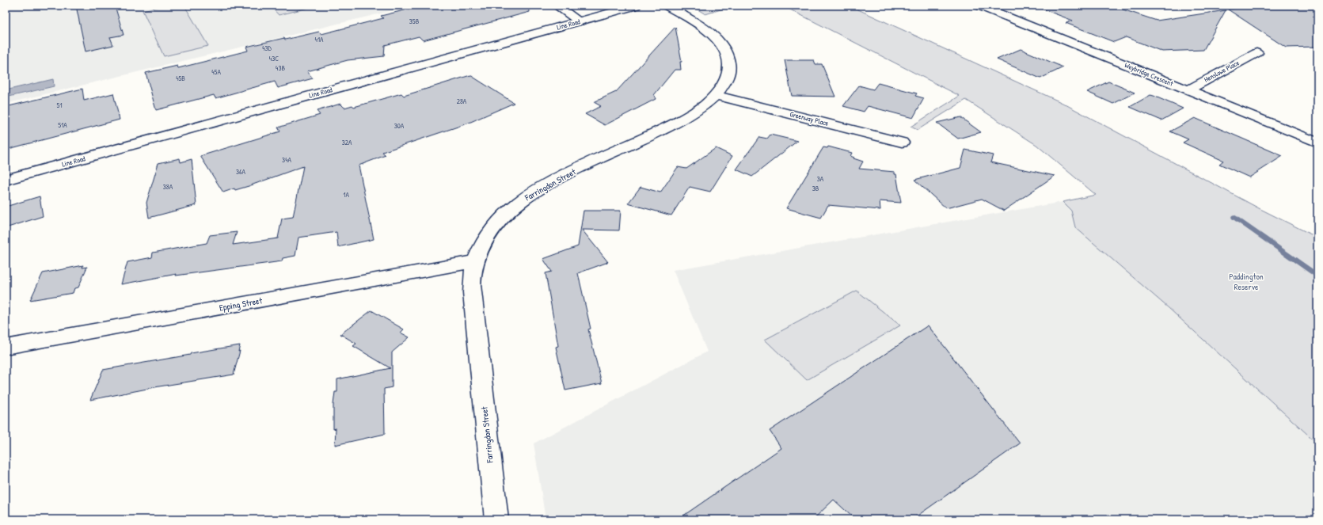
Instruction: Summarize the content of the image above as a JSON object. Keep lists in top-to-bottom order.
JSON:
{
  "streets": {
    "street": [
      "Line Road",
      "Henslowe Place",
      "Weybridge Crescent",
      "Greenway Place",
      "Farringdon Street",
      "Epping Street"
    ]
  },
  "crossings": [
    ["Henslowe Place", "Weybridge Crescent"],
    ["Greenway Place", "Farringdon Street"],
    ["Farringdon Street", "Epping Street"]
  ],
  "parks": ["Paddington Reserve"],
  "house_numbers": [
    "35B",
    "41A",
    "43D",
    "43C",
    "43B",
    "45A",
    "45B",
    "28A",
    "51",
    "51A",
    "30A",
    "32A",
    "34A",
    "36A",
    "3A",
    "38A",
    "3B",
    "1A"
  ]
}
